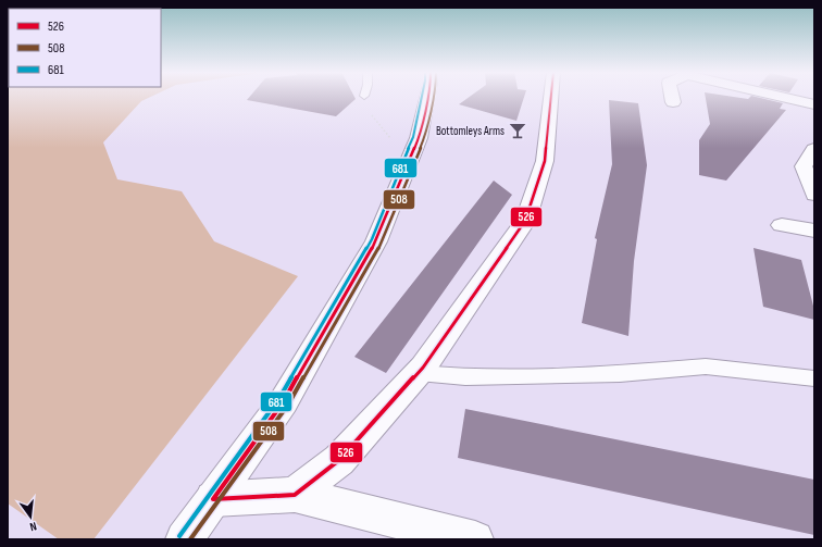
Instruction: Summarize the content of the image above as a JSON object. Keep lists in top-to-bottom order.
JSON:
{
  "places": {
    "bar": ["Bottomleys Arms"]
  },
  "lines": ["transit line 526", "transit line 508", "transit line 681"],
  "legend": ["526", "508", "681"],
  "north": "bottom"
}
